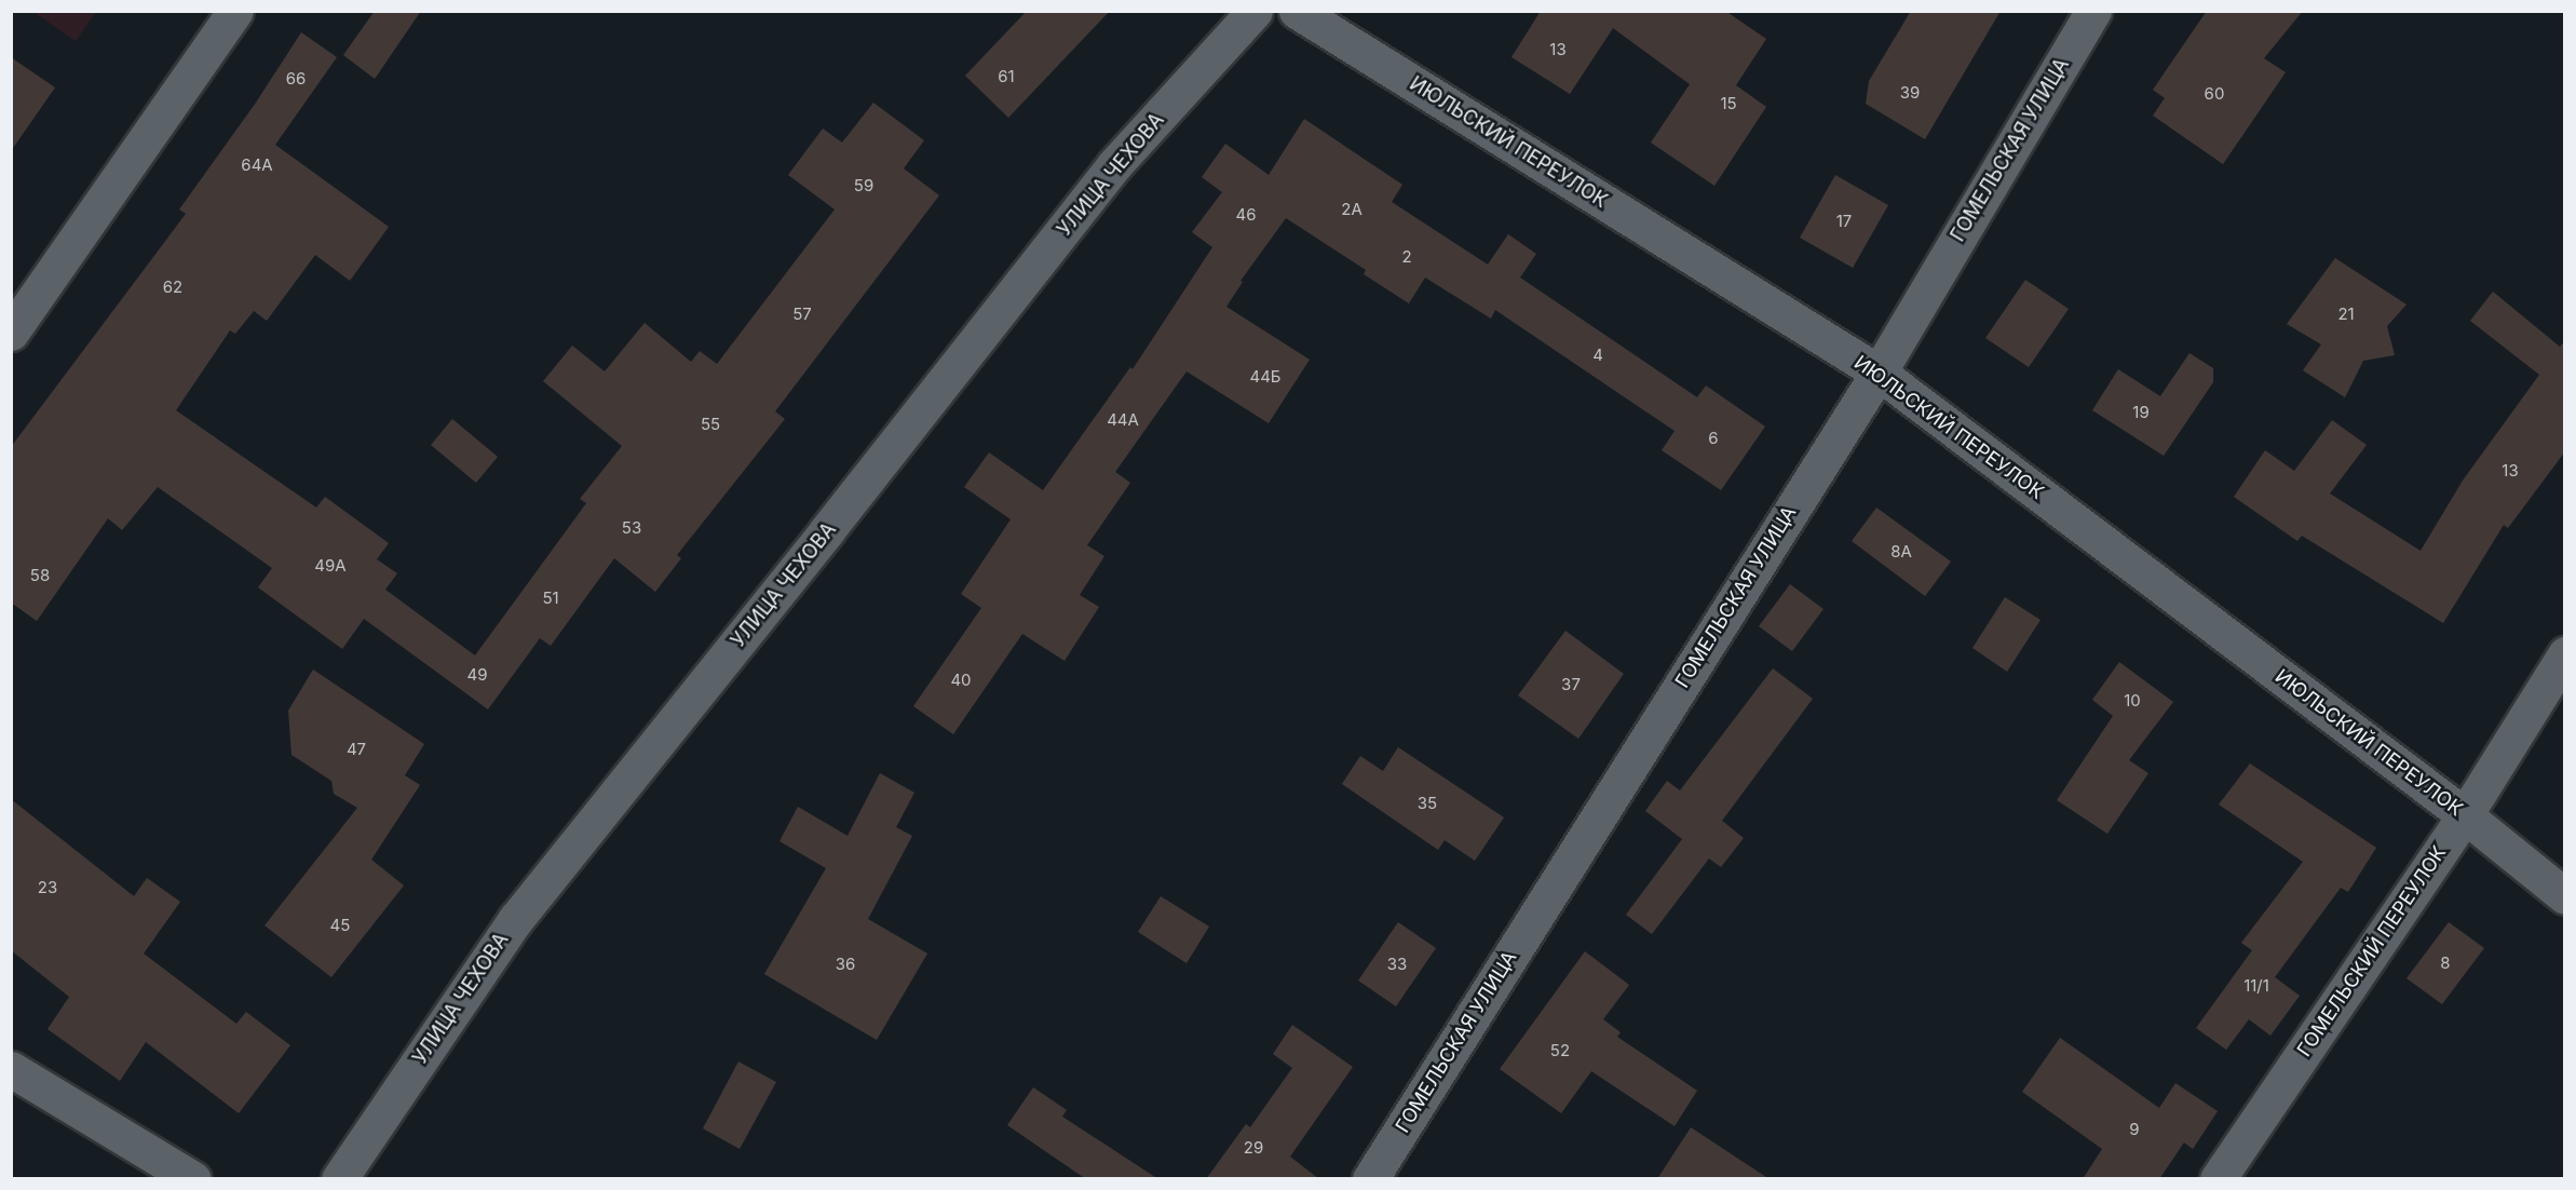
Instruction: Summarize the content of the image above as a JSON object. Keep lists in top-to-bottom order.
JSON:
{
  "streets": {
    "street": [
      "ИЮЛЬСКИЙ ПЕРЕУЛОК",
      "ГОМЕЛЬСКАЯ УЛИЦА",
      "УЛИЦА ЧЕХОВА",
      "ГОМЕЛЬСКИЙ ПЕРЕУЛОК"
    ]
  },
  "crossings": [
    ["ИЮЛЬСКИЙ ПЕРЕУЛОК", "ГОМЕЛЬСКАЯ УЛИЦА"],
    ["ИЮЛЬСКИЙ ПЕРЕУЛОК", "ГОМЕЛЬСКИЙ ПЕРЕУЛОК"]
  ],
  "house_numbers": [
    "13",
    "61",
    "66",
    "39",
    "60",
    "15",
    "64А",
    "59",
    "2А",
    "46",
    "17",
    "2",
    "62",
    "57",
    "21",
    "4",
    "44Б",
    "19",
    "44А",
    "55",
    "6",
    "13",
    "53",
    "8А",
    "49А",
    "58",
    "51",
    "49",
    "40",
    "37",
    "10",
    "47",
    "35",
    "23",
    "45",
    "8",
    "36",
    "33",
    "11/1",
    "52",
    "9",
    "29"
  ]
}
